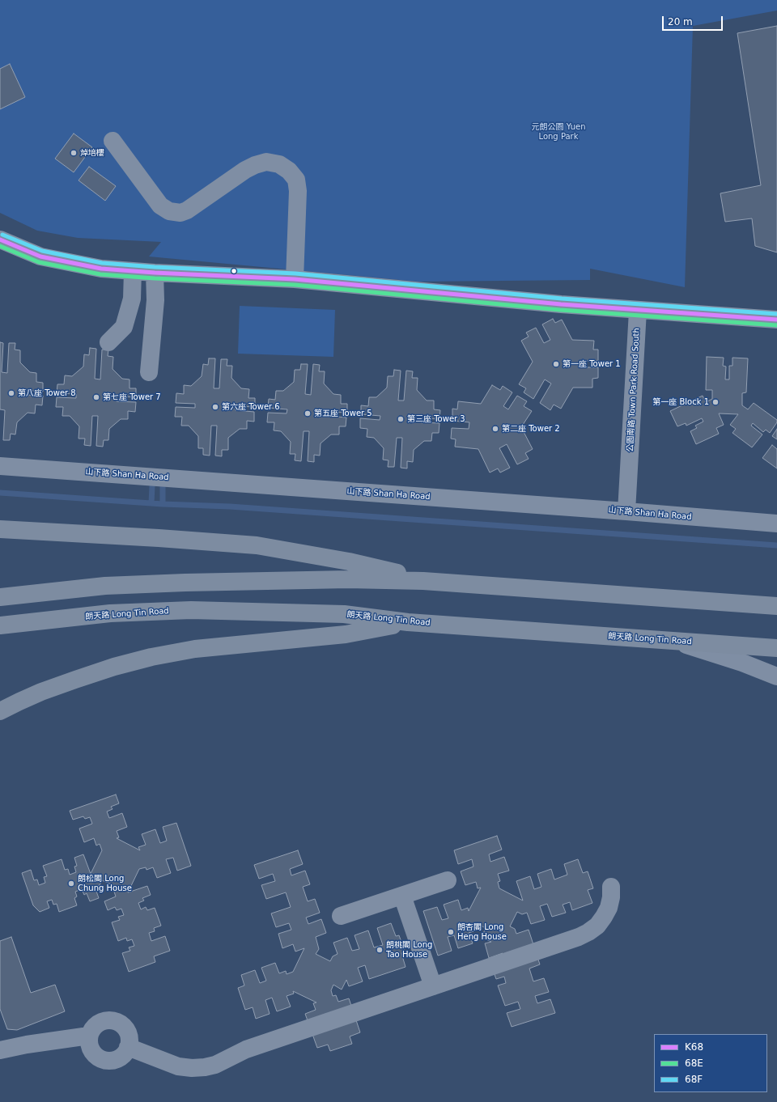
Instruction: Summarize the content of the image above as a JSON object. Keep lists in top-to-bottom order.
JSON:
{
  "streets": {
    "main road": ["朗天路 Long Tin Road"],
    "street": ["公園南路 Town Park Road South", "山下路 Shan Ha Road"]
  },
  "crossings": [
    ["公園南路 Town Park Road South", "山下路 Shan Ha Road"]
  ],
  "parks": ["元朗公園 Yuen Long Park"],
  "places": [
    "焯培樓",
    "第一座 Tower 1",
    "第八座 Tower 8",
    "第七座 Tower 7",
    "第一座 Block 1",
    "第六座 Tower 6",
    "第五座 Tower 5",
    "第三座 Tower 3",
    "第二座 Tower 2",
    "朗松閣 Long Chung House",
    "朗杏閣 Long Heng House",
    "朗桃閣 Long Tao House"
  ],
  "lines": ["transit line 68F", "transit line K68", "transit line 68E"],
  "legend": ["K68", "68E", "68F"],
  "scale_bar": "20 m"
}
